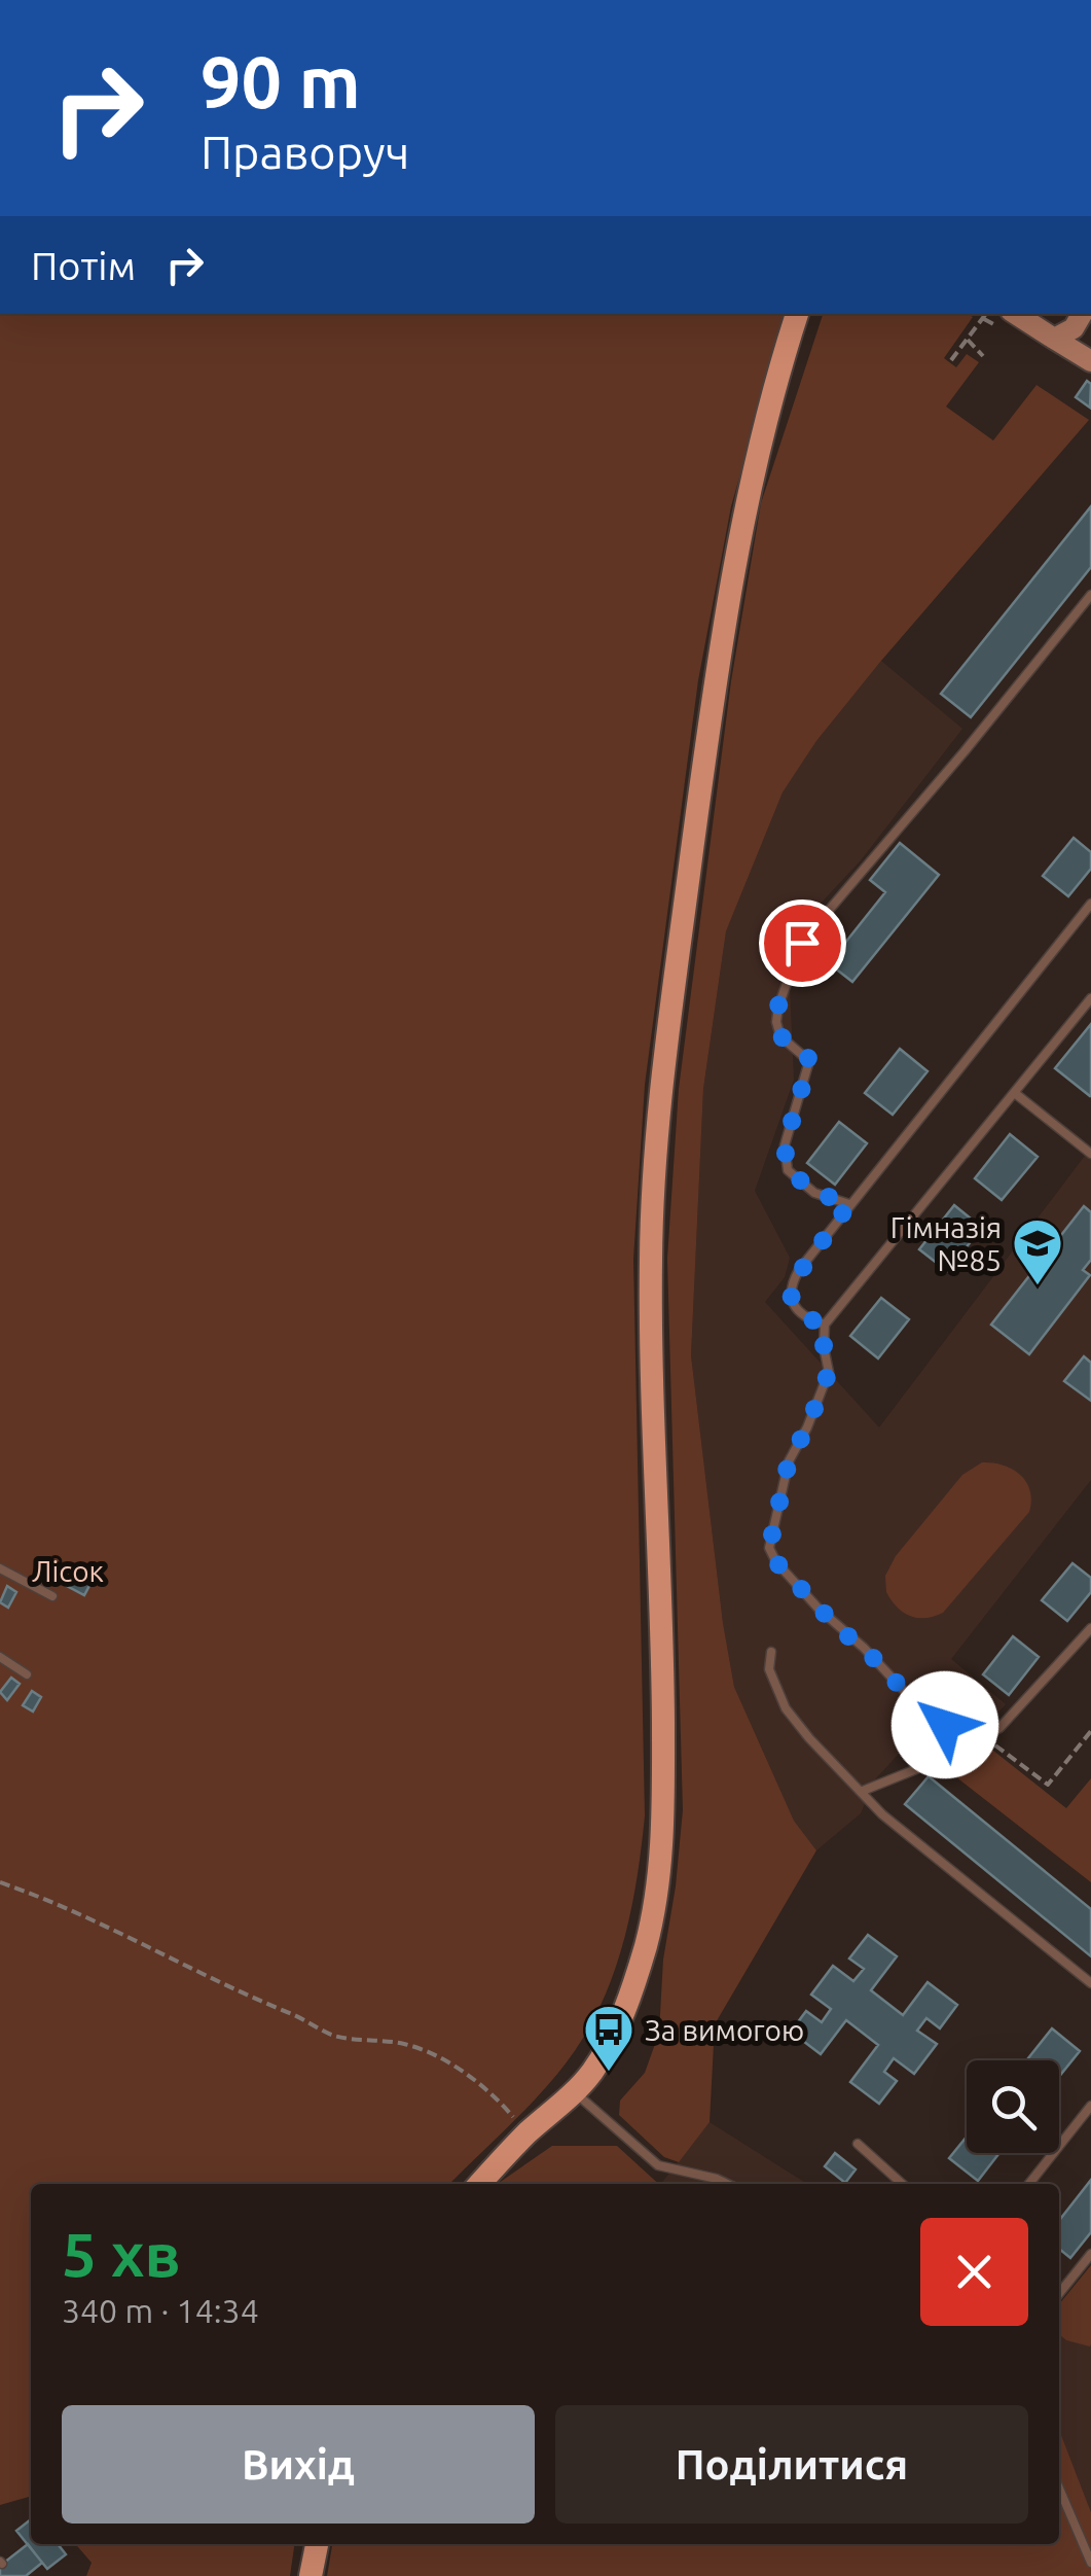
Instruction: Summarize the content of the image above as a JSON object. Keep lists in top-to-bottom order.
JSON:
{
  "parks": ["Лісок"],
  "places": {
    "school or university": ["Гімназія №85"],
    "bus stop": ["За вимогою"]
  },
  "page": {
    "turn": ["90 m", "Праворуч"],
    "then": "Потім",
    "heading": ["5 хв", "340 m · 14:34"],
    "buttons": ["Вихід", "Поділитися"]
  }
}
